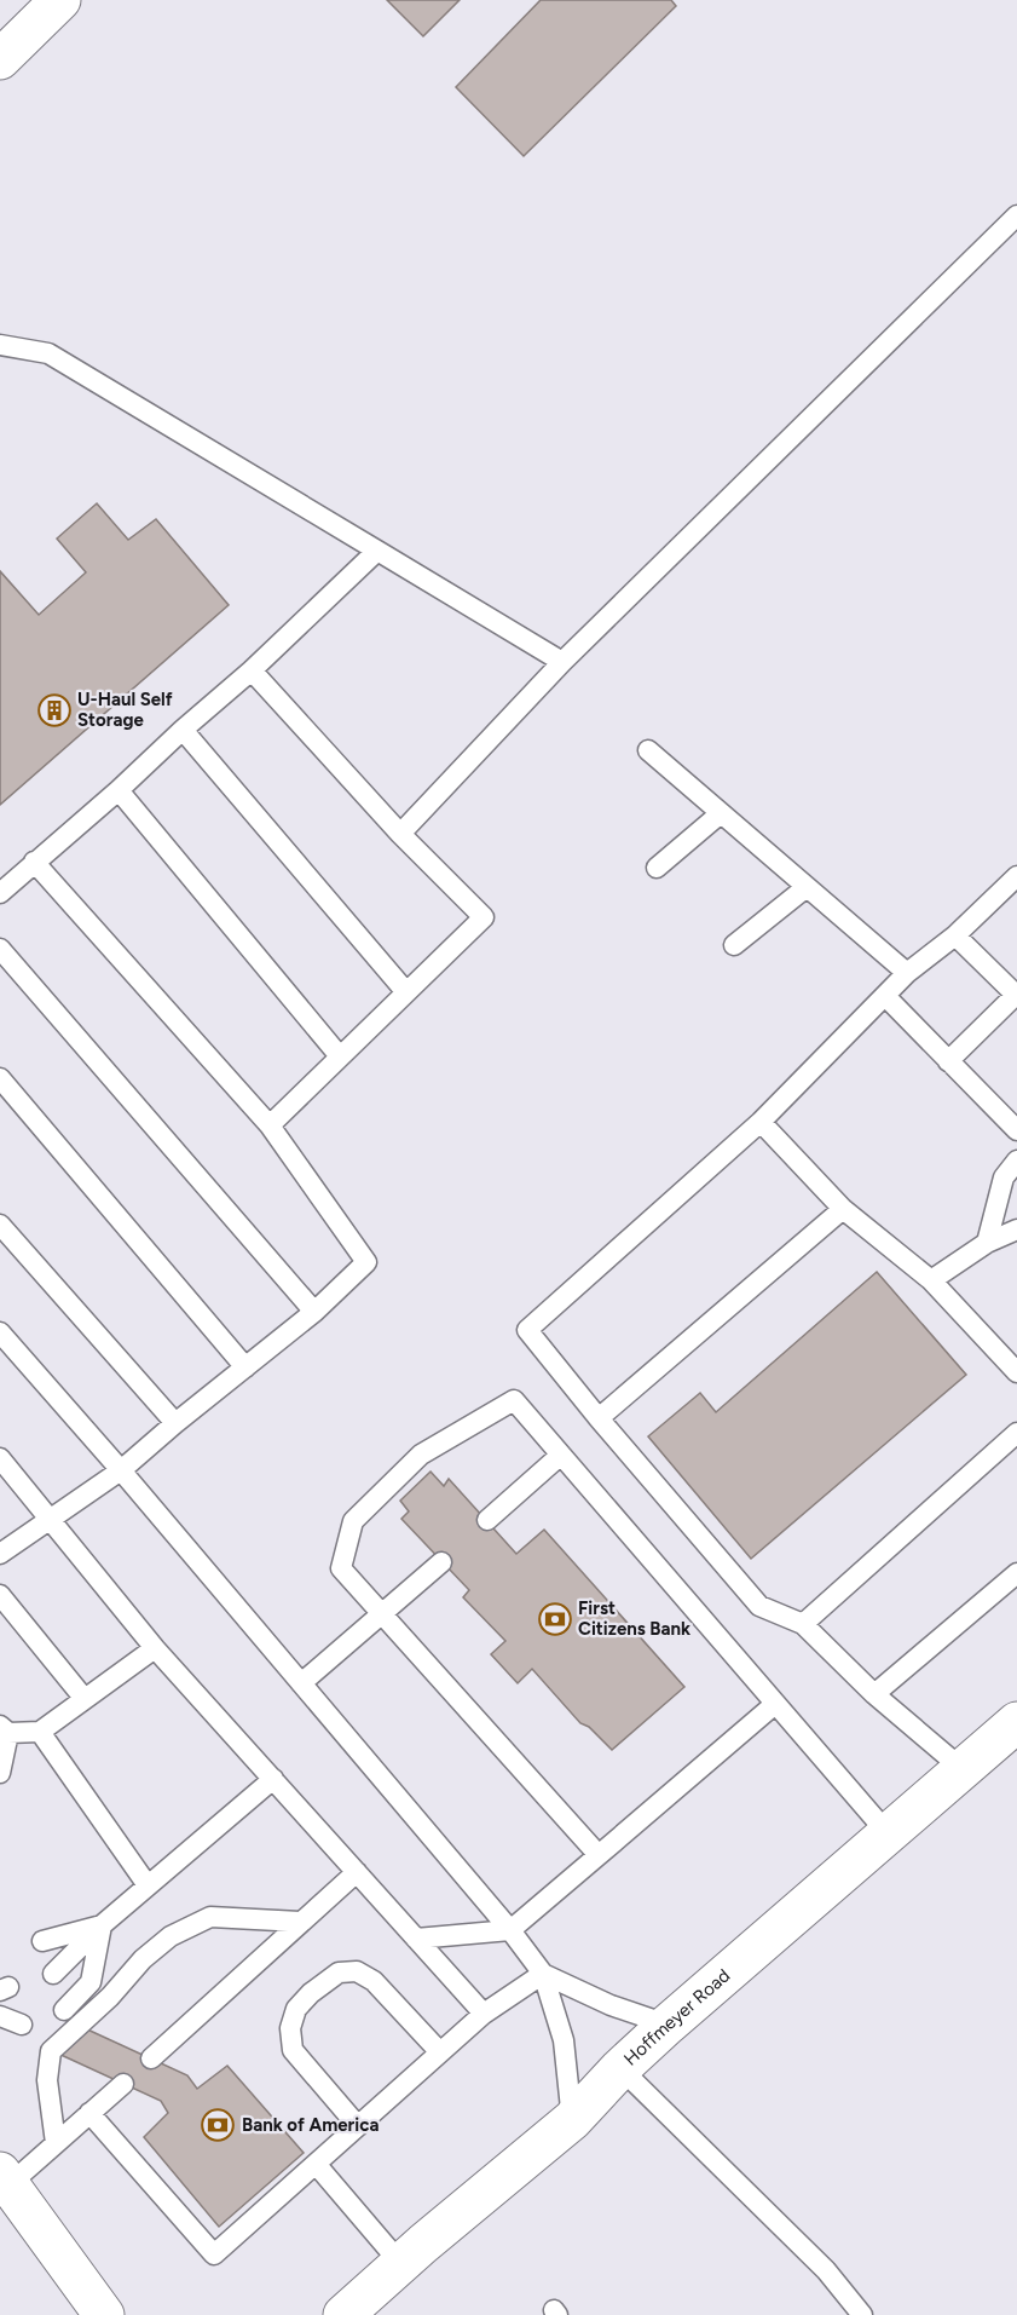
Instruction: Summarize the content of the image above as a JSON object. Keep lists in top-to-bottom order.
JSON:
{
  "streets": {
    "main road": ["Hoffmeyer Road"]
  },
  "places": {
    "building": ["U-Haul Self Storage"],
    "bank": ["First Citizens Bank", "Bank of America"]
  }
}
